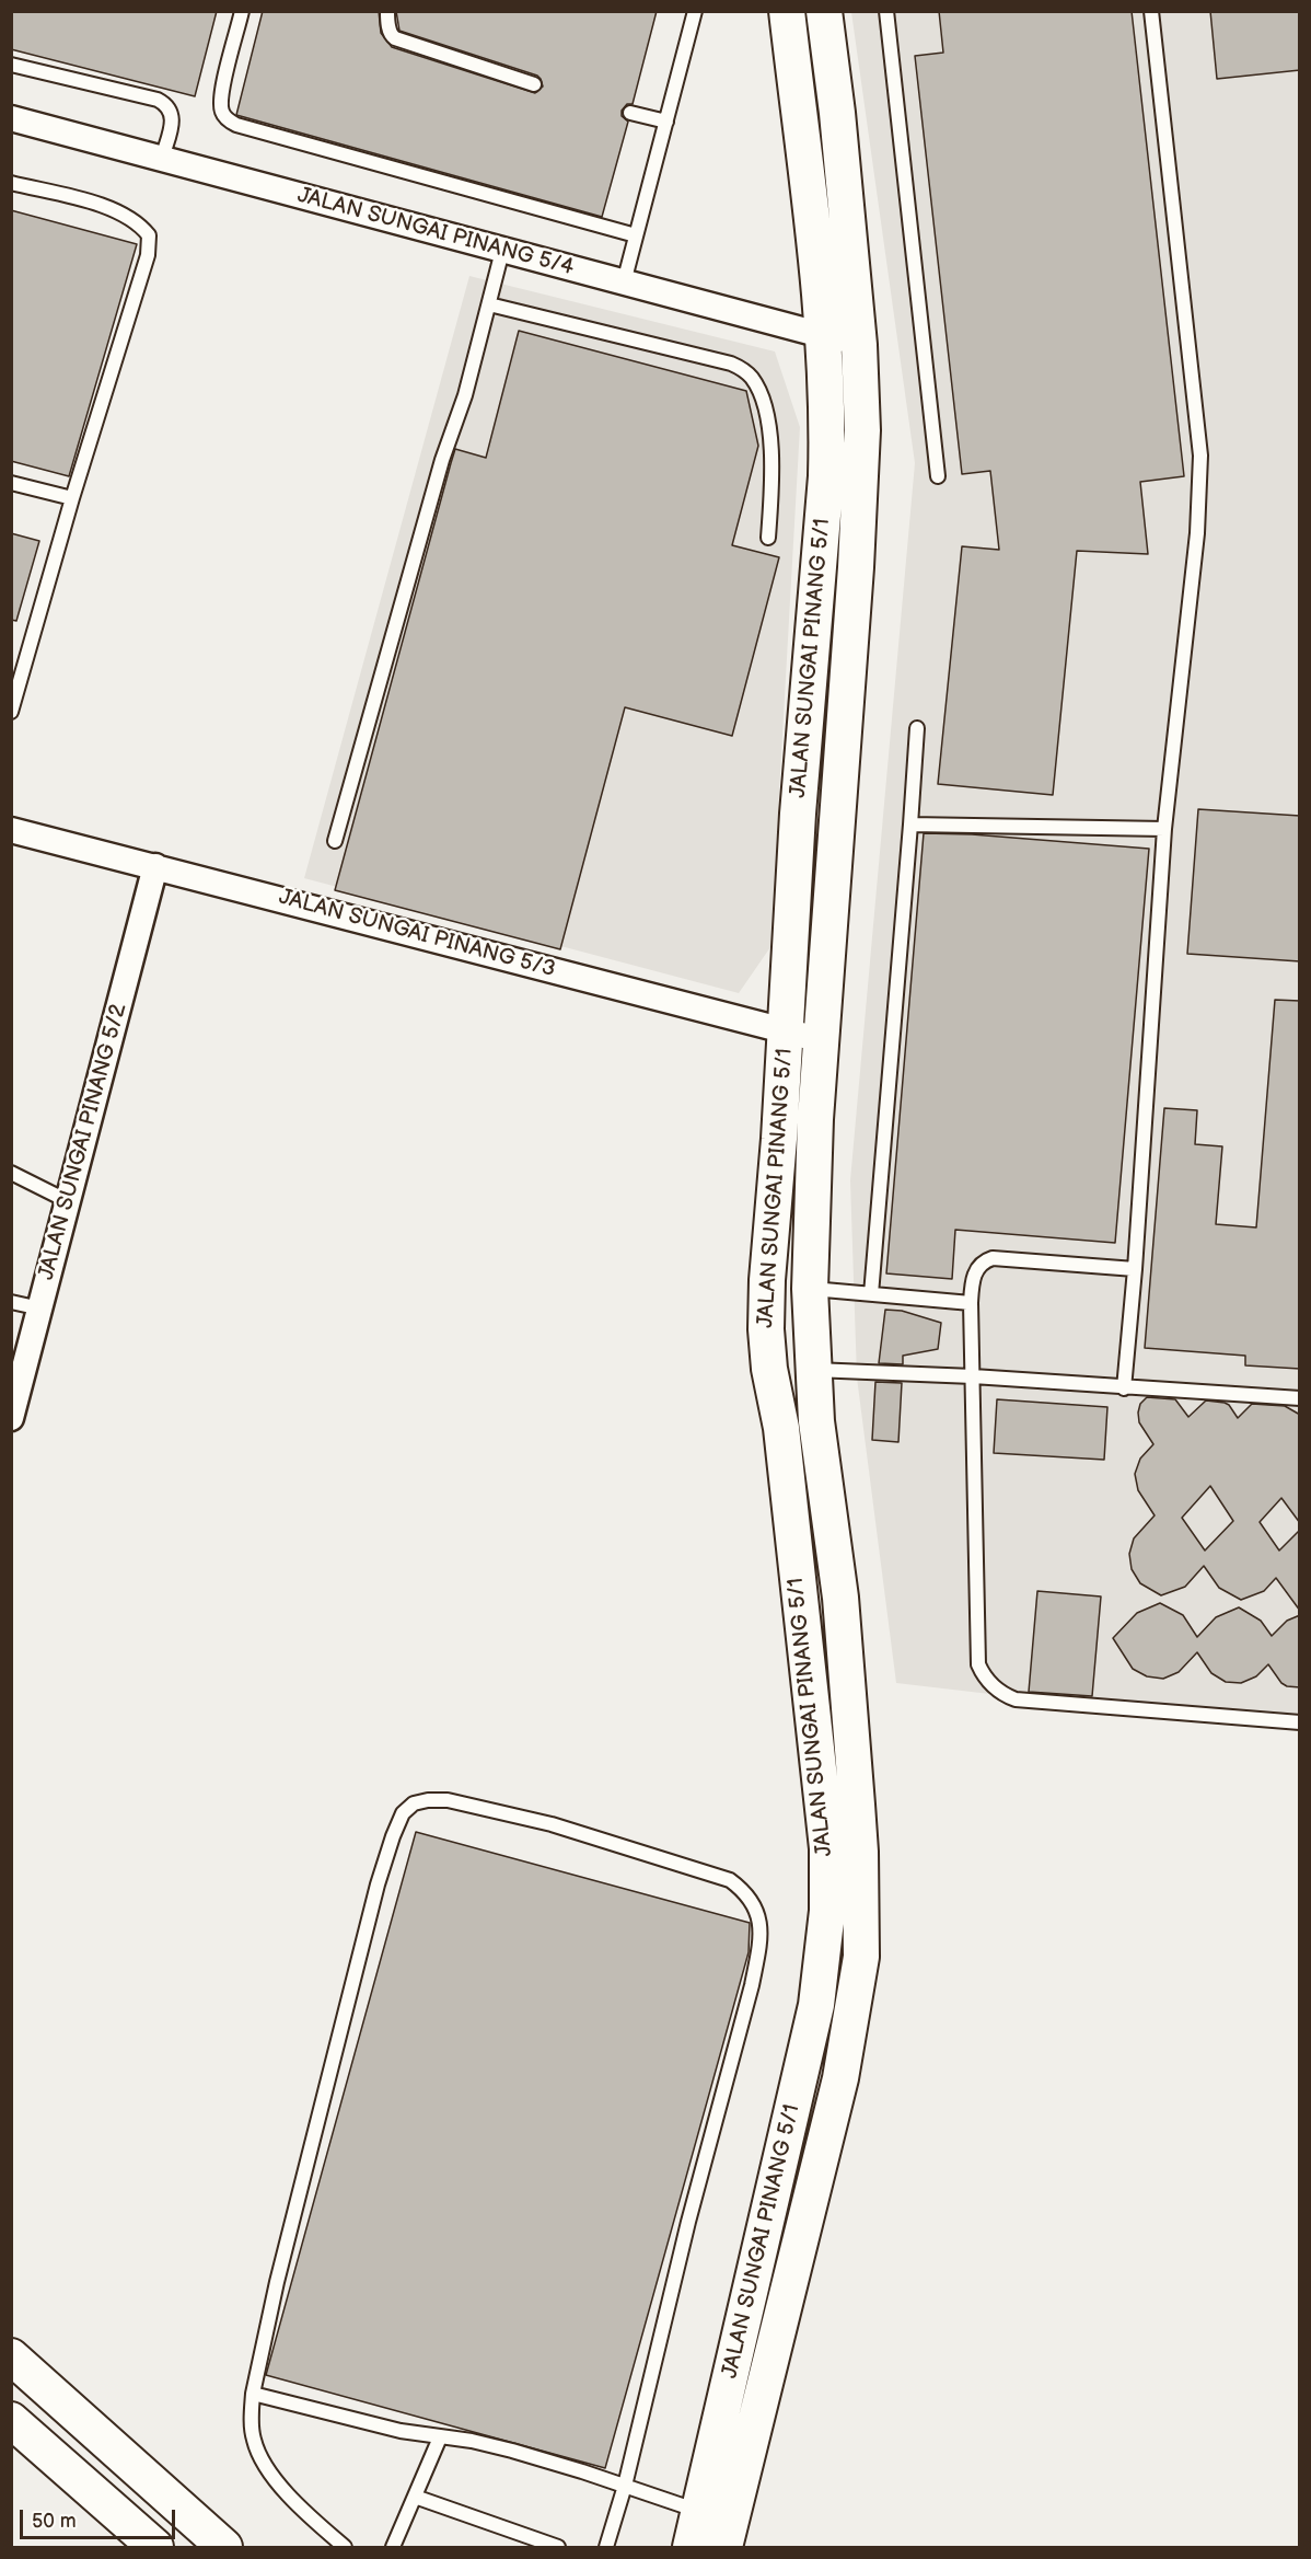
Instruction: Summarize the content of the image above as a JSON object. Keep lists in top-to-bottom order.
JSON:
{
  "streets": {
    "street": [
      "JALAN SUNGAI PINANG 5/4",
      "JALAN SUNGAI PINANG 5/1",
      "JALAN SUNGAI PINANG 5/3",
      "JALAN SUNGAI PINANG 5/2"
    ]
  },
  "crossings": [
    ["JALAN SUNGAI PINANG 5/4", "JALAN SUNGAI PINANG 5/1"],
    ["JALAN SUNGAI PINANG 5/1", "JALAN SUNGAI PINANG 5/3"],
    ["JALAN SUNGAI PINANG 5/3", "JALAN SUNGAI PINANG 5/2"]
  ],
  "scale_bar": "50 m"
}
